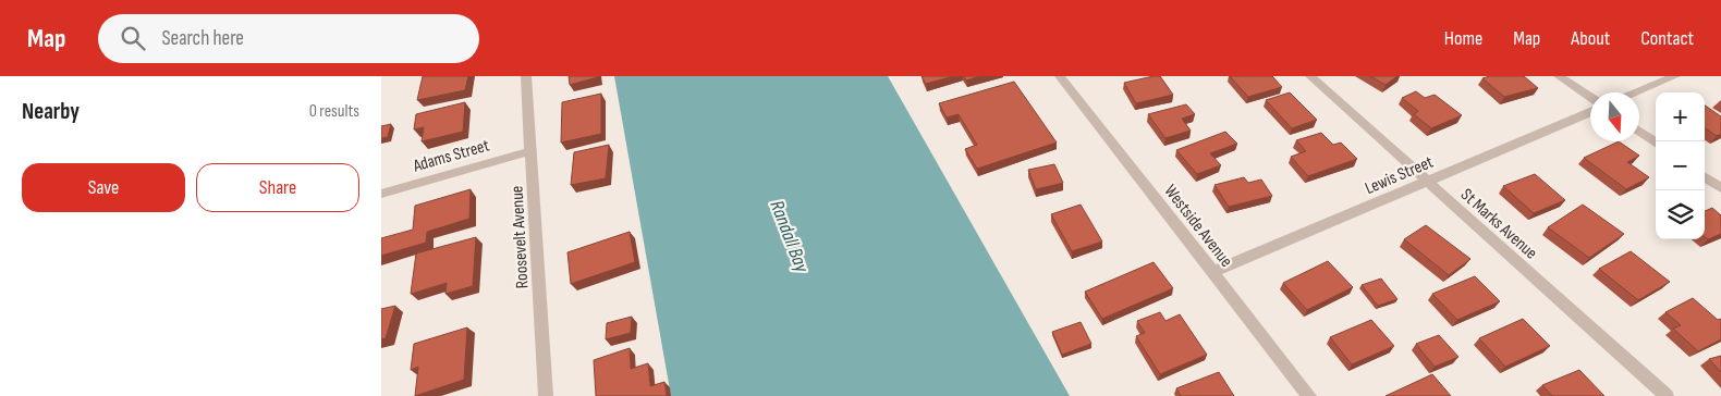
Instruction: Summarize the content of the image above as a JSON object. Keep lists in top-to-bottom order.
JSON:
{
  "streets": {
    "street": [
      "Adams Street",
      "Lewis Street",
      "St Marks Avenue",
      "Westside Avenue",
      "Roosevelt Avenue"
    ]
  },
  "crossings": [
    ["Adams Street", "Roosevelt Avenue"],
    ["Lewis Street", "St Marks Avenue"],
    ["Lewis Street", "Westside Avenue"]
  ],
  "water": ["Randall Bay"],
  "north": "bottom",
  "page": {
    "header": "Map",
    "search": "Search here",
    "nav": [
      "Home",
      "Map",
      "About",
      "Contact"
    ],
    "heading": ["Nearby", "0 results"],
    "map_buttons": ["+", "−"],
    "buttons": ["Save", "Share"]
  }
}
